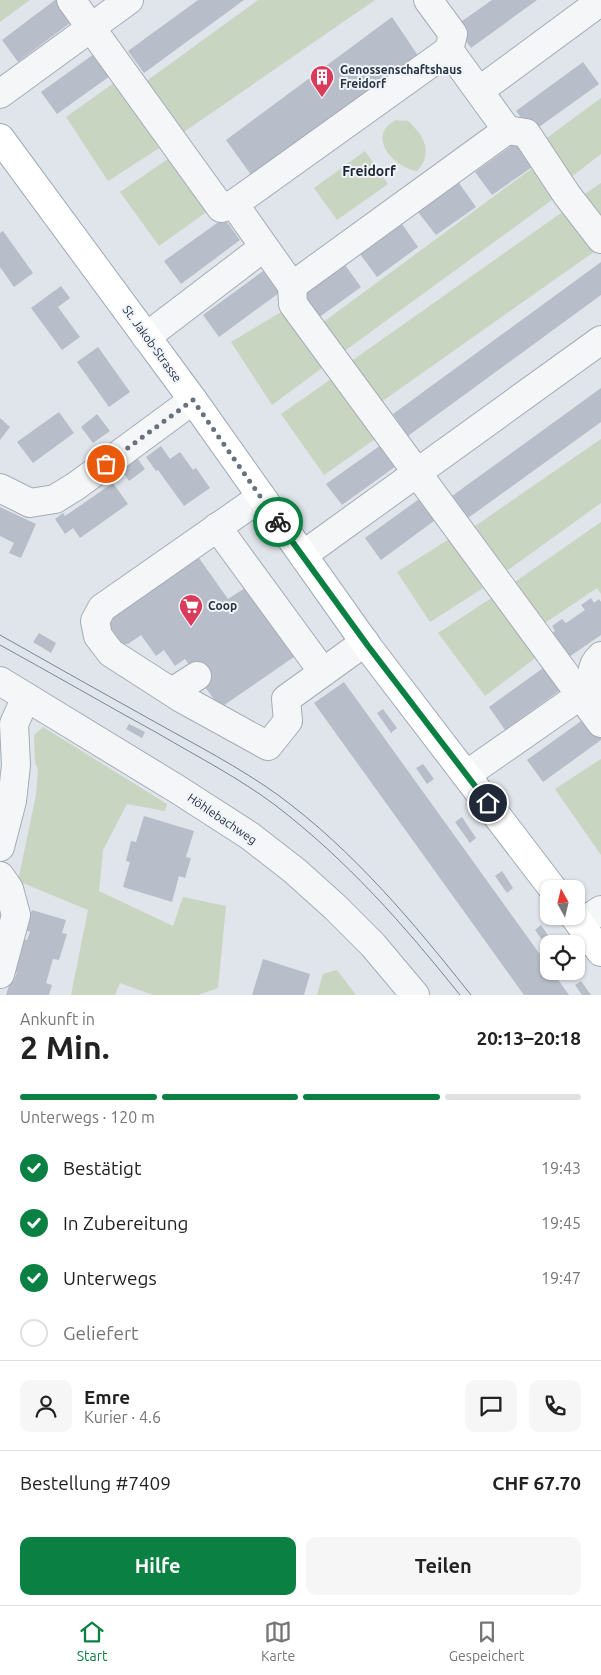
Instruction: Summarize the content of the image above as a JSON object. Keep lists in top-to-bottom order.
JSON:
{
  "streets": {
    "main road": ["St. Jakob-Strasse"],
    "street": ["Höhlebachweg"]
  },
  "districts": ["Freidorf"],
  "places": {
    "building": ["Genossenschaftshaus Freidorf"],
    "supermarket": ["Coop"]
  },
  "north": "top",
  "page": {
    "heading": ["2 Min.", "Ankunft in", "20:13–20:18"],
    "panel": [
      "Emre",
      "Kurier · 4.6",
      "Bestellung #7409",
      "CHF 67.70"
    ],
    "bar": "Unterwegs · 120 m",
    "list": [
      ["Bestätigt", "19:43"],
      ["In Zubereitung", "19:45"],
      ["Unterwegs", "19:47"],
      "Geliefert"
    ],
    "buttons": ["Hilfe", "Teilen"],
    "tabs": ["Start", "Karte", "Gespeichert"]
  }
}
